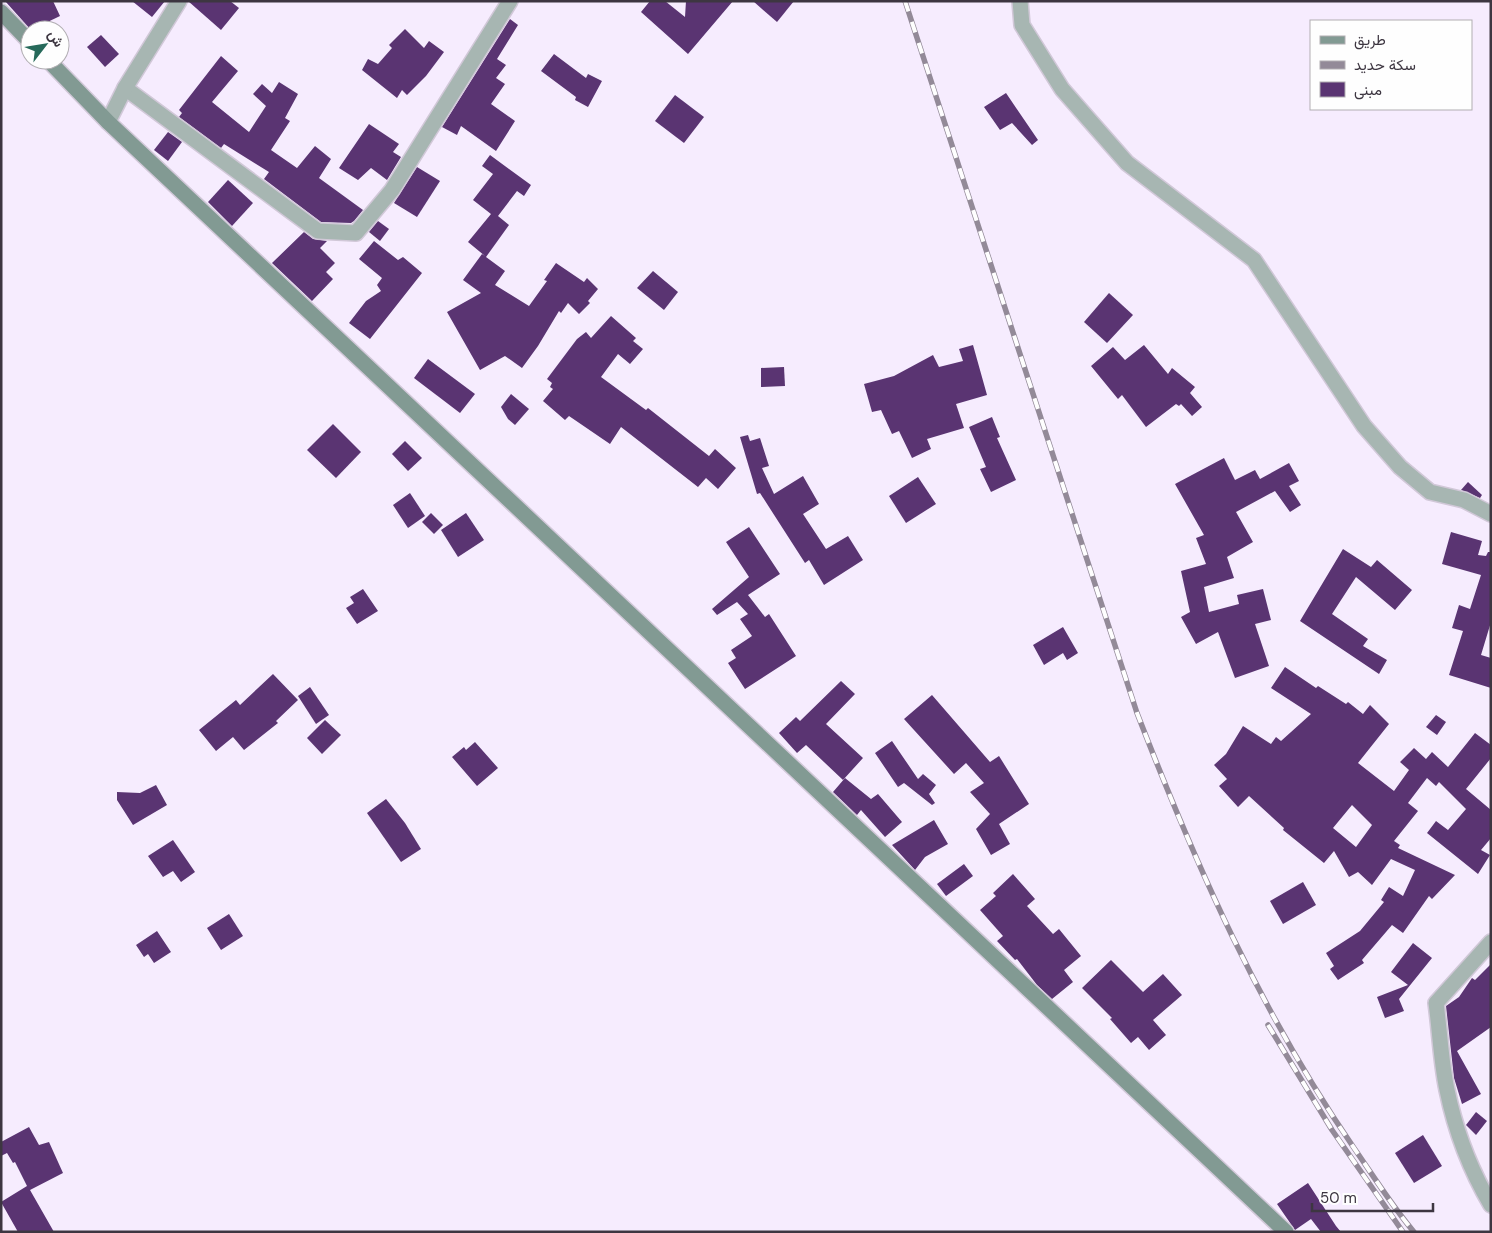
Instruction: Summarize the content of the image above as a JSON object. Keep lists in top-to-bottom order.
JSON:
{
  "legend": ["طريق", "سكة حديد", "مبنى"],
  "scale_bar": "50 m",
  "north": "top right"
}
